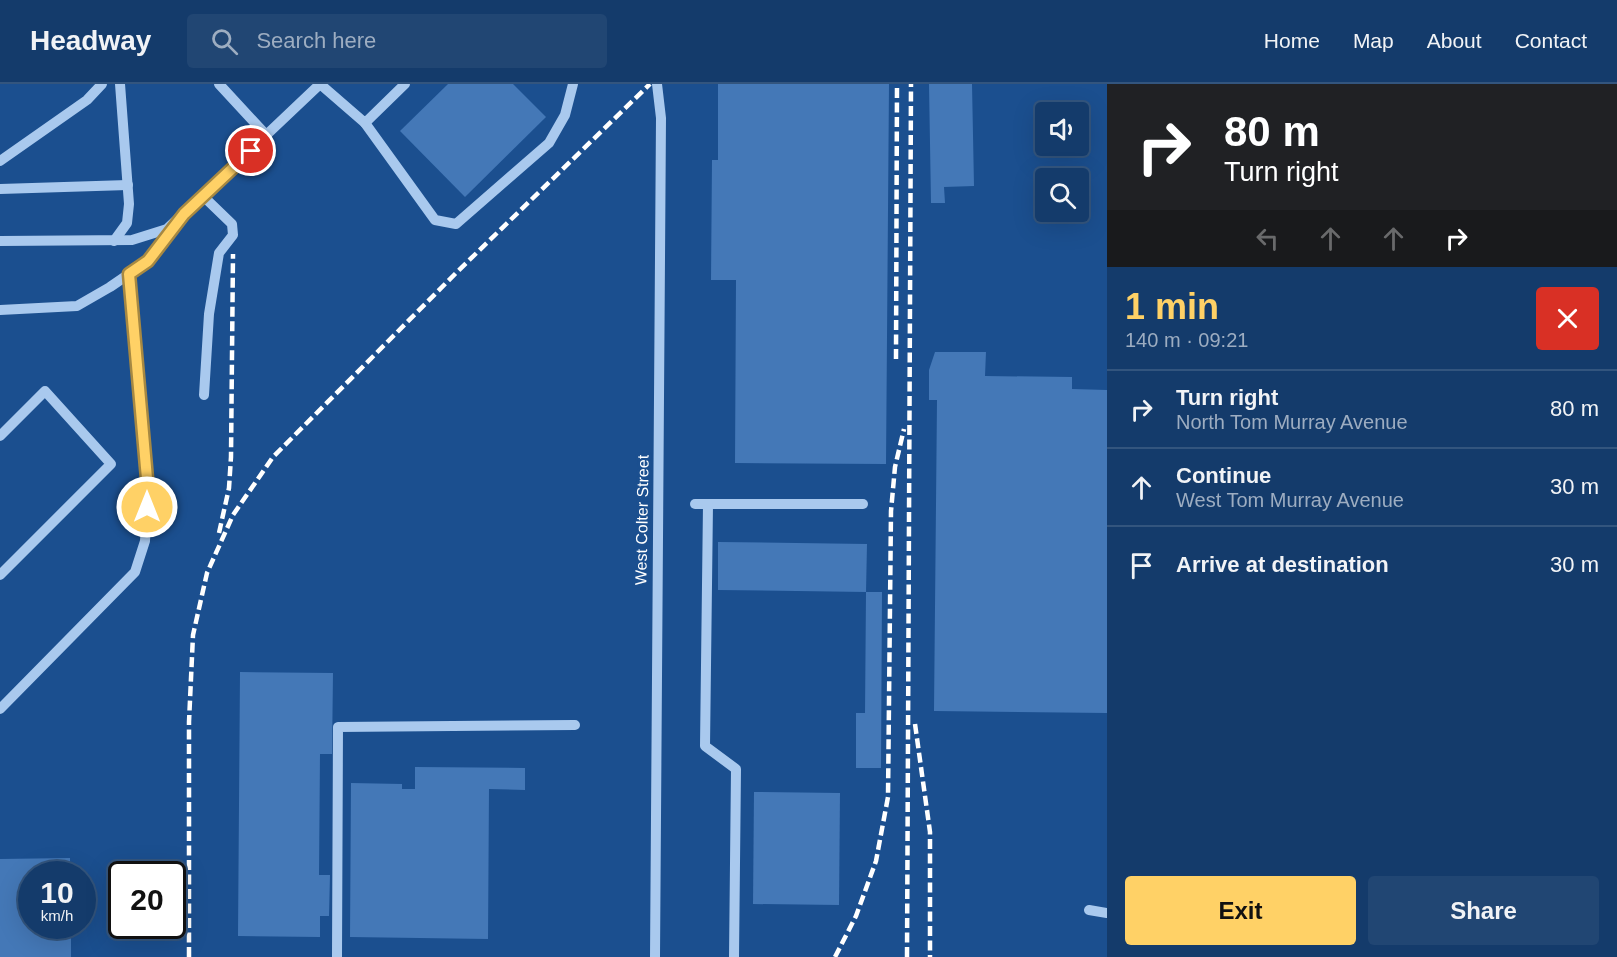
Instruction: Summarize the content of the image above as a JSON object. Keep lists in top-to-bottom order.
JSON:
{
  "streets": {
    "street": ["West Colter Street"]
  },
  "page": {
    "header": "Headway",
    "search": "Search here",
    "nav": [
      "Home",
      "Map",
      "About",
      "Contact"
    ],
    "turn": ["80 m", "Turn right"],
    "heading": ["1 min", "140 m · 09:21"],
    "list": [
      {
        "name": "Turn right",
        "note": "North Tom Murray Avenue",
        "value": "80 m"
      },
      {
        "name": "Continue",
        "note": "West Tom Murray Avenue",
        "value": "30 m"
      },
      {
        "name": "Arrive at destination",
        "value": "30 m"
      }
    ],
    "speed": "10 km/h",
    "limit": "20",
    "buttons": ["Exit", "Share"]
  }
}
